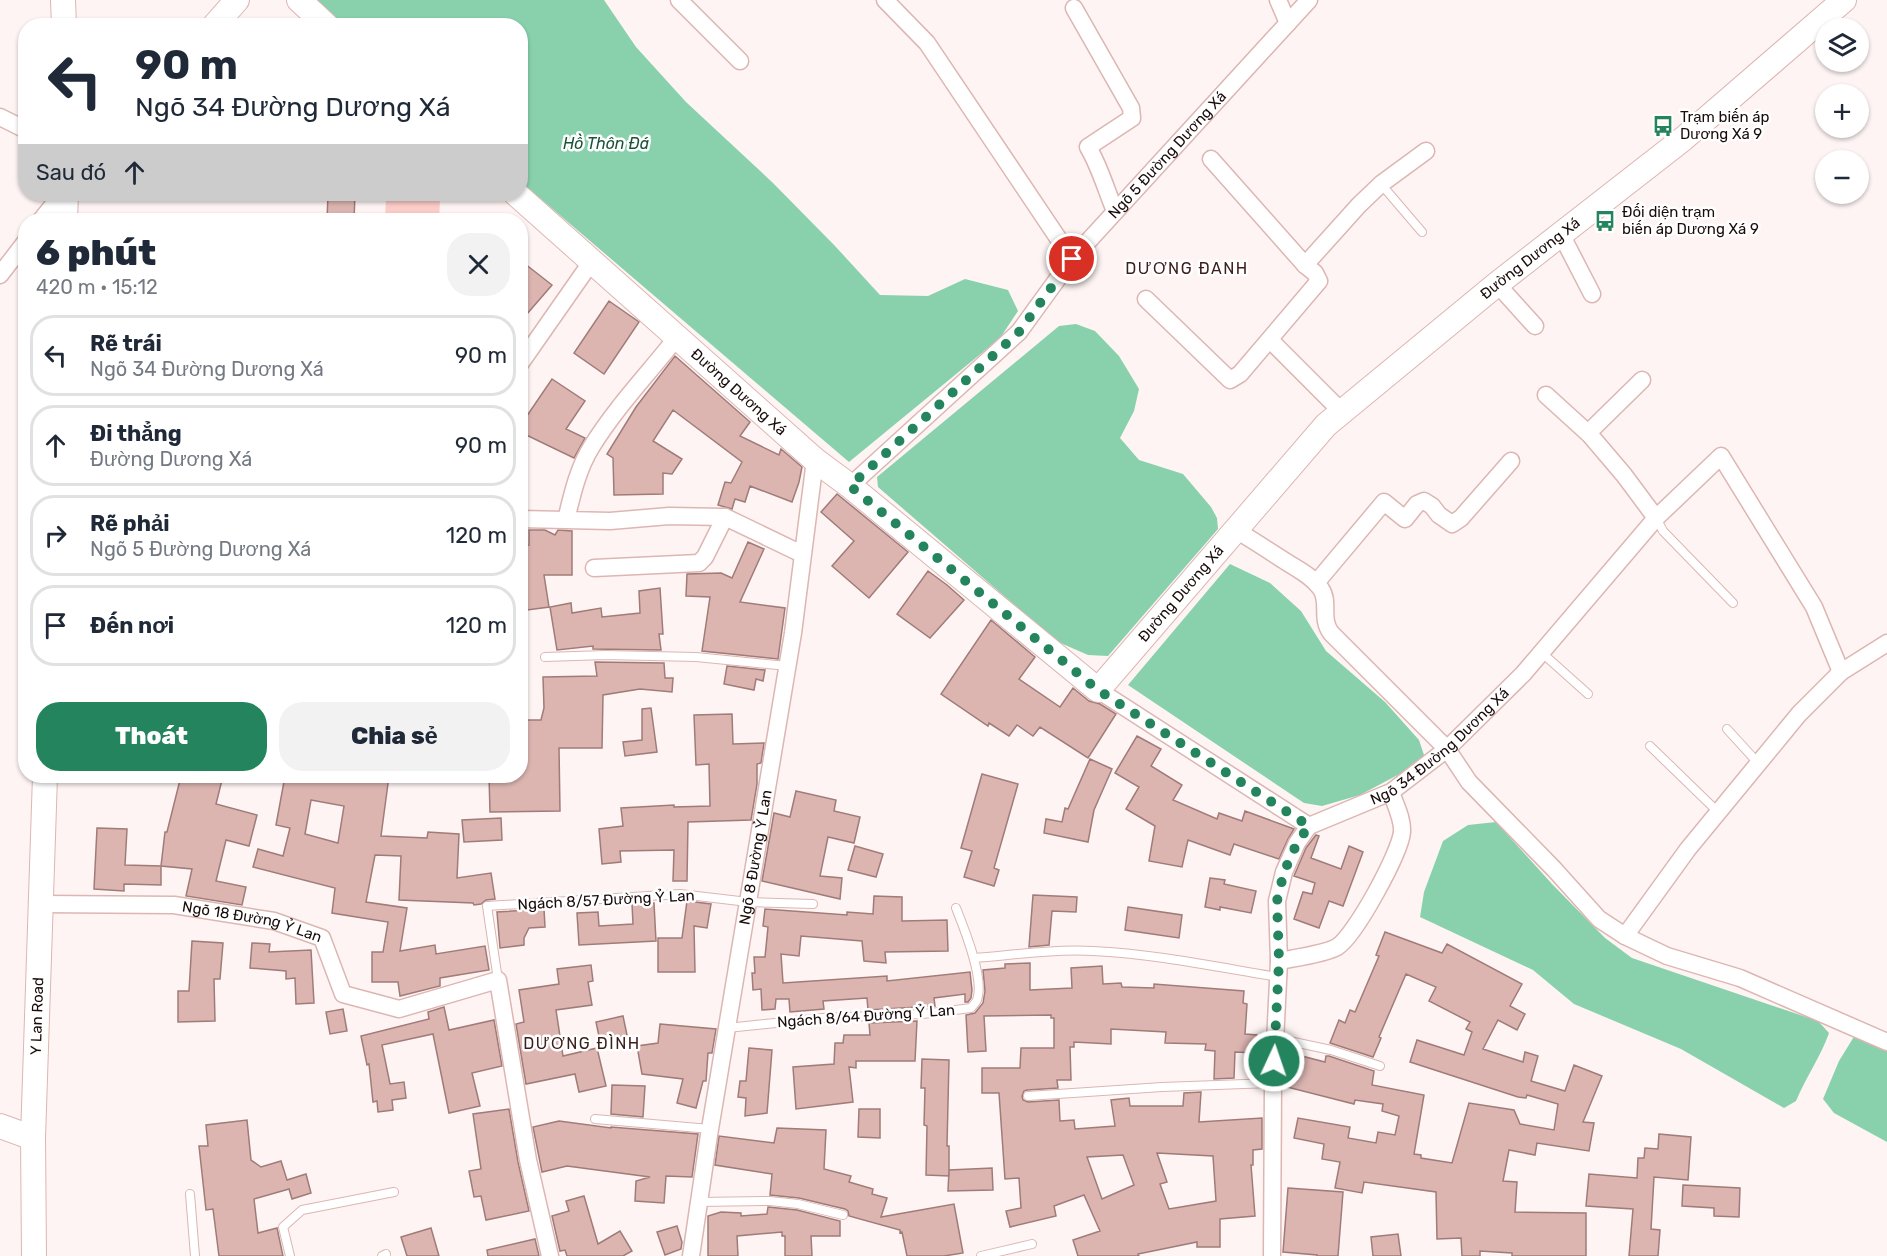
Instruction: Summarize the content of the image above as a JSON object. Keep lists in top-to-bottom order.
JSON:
{
  "streets": {
    "street": [
      "Ngõ 5 Đường Dương Xá",
      "Đường Dương Xá",
      "Ngõ 34 Đường Dương Xá",
      "Ngõ 8 Đường Ỷ Lan",
      "Ngõ 18 Đường Ỷ Lan",
      "Y Lan Road"
    ],
    "lane": ["Ngách 8/57 Đường Ỷ Lan", "Ngách 8/64 Đường Ỷ Lan"]
  },
  "crossings": [
    ["Ngõ 5 Đường Dương Xá", "Đường Dương Xá"],
    ["Đường Dương Xá", "Ngõ 8 Đường Ỷ Lan"],
    ["Ngõ 8 Đường Ỷ Lan", "Ngách 8/57 Đường Ỷ Lan"],
    ["Ngõ 8 Đường Ỷ Lan", "Ngách 8/64 Đường Ỷ Lan"],
    ["Ngách 8/57 Đường Ỷ Lan", "Ngõ 18 Đường Ỷ Lan"],
    ["Ngõ 18 Đường Ỷ Lan", "Y Lan Road"]
  ],
  "districts": ["DƯƠNG ĐANH", "DƯƠNG ĐÌNH"],
  "water": ["Hồ Thôn Đá"],
  "places": {
    "bus stop": ["Trạm biến áp Dương Xá 9", "Đối diện trạm biến áp Dương Xá 9"]
  },
  "page": {
    "map_buttons": ["+", "−"],
    "turn": ["90 m", "Ngõ 34 Đường Dương Xá"],
    "then": "Sau đó",
    "heading": ["6 phút", "420 m · 15:12"],
    "list": [
      {
        "name": "Rẽ trái",
        "note": "Ngõ 34 Đường Dương Xá",
        "value": "90 m"
      },
      {
        "name": "Đi thẳng",
        "note": "Đường Dương Xá",
        "value": "90 m"
      },
      {
        "name": "Rẽ phải",
        "note": "Ngõ 5 Đường Dương Xá",
        "value": "120 m"
      },
      {
        "name": "Đến nơi",
        "value": "120 m"
      }
    ],
    "buttons": ["Thoát", "Chia sẻ"]
  }
}
